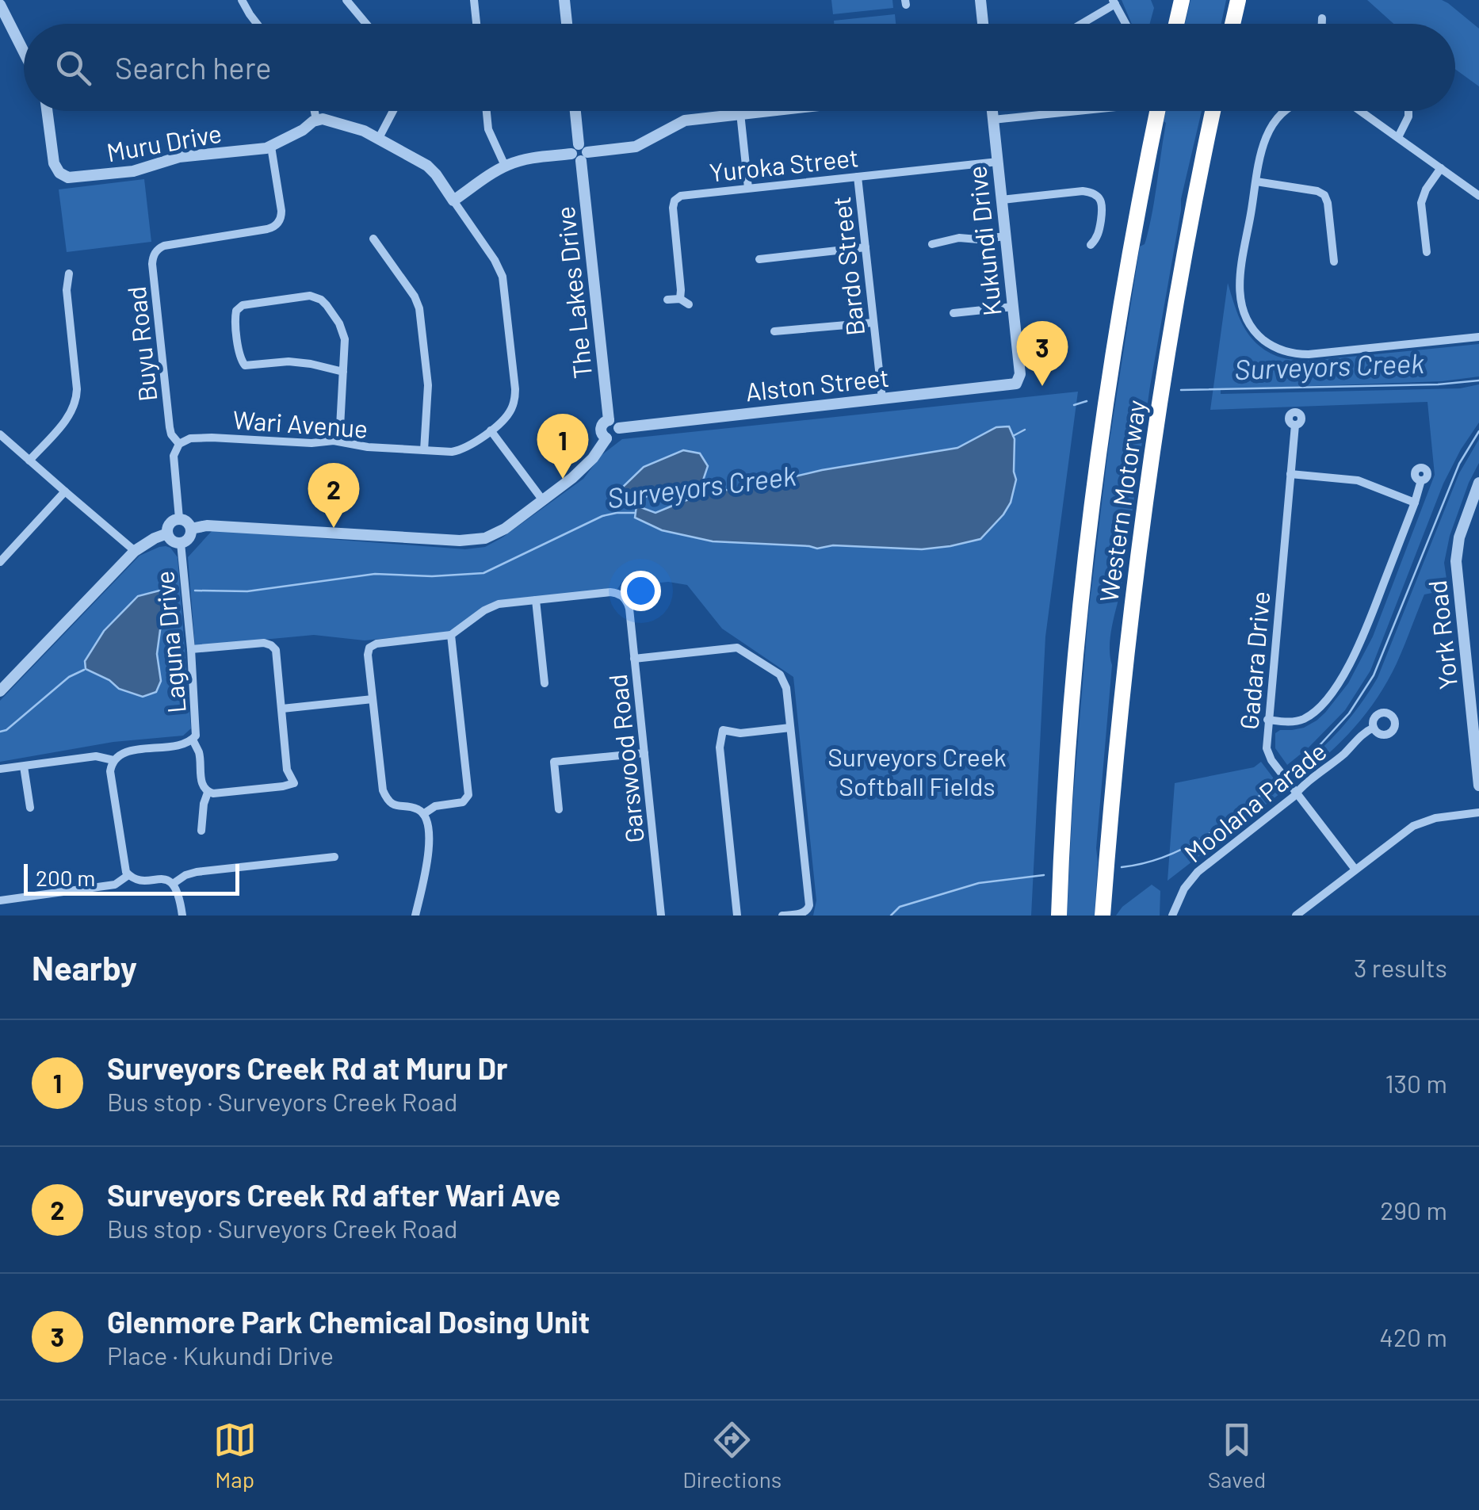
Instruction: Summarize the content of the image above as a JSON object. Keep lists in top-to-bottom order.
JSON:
{
  "streets": {
    "highway": ["Western Motorway"],
    "street": [
      "Muru Drive",
      "Yuroka Street",
      "Kukundi Drive",
      "Bardo Street",
      "The Lakes Drive",
      "Buyu Road",
      "Alston Street",
      "Wari Avenue",
      "York Road",
      "Laguna Drive",
      "Gadara Drive",
      "Garswood Road",
      "Moolana Parade"
    ]
  },
  "crossings": [
    ["Muru Drive", "Buyu Road"],
    ["Yuroka Street", "Kukundi Drive"],
    ["Yuroka Street", "Bardo Street"],
    ["Kukundi Drive", "Alston Street"],
    ["Bardo Street", "Alston Street"],
    ["The Lakes Drive", "Alston Street"],
    ["Buyu Road", "Wari Avenue"],
    ["Gadara Drive", "Moolana Parade"]
  ],
  "water": ["Surveyors Creek"],
  "parks": ["Surveyors Creek Softball Fields"],
  "scale_bar": "200 m",
  "page": {
    "search": "Search here",
    "pins": ["3", "1", "2"],
    "scale": "200 m",
    "heading": ["Nearby", "3 results"],
    "list": [
      {
        "mark": "1",
        "name": "Surveyors Creek Rd at Muru Dr",
        "note": "Bus stop · Surveyors Creek Road",
        "value": "130 m"
      },
      {
        "mark": "2",
        "name": "Surveyors Creek Rd after Wari Ave",
        "note": "Bus stop · Surveyors Creek Road",
        "value": "290 m"
      },
      {
        "mark": "3",
        "name": "Glenmore Park Chemical Dosing Unit",
        "note": "Place · Kukundi Drive",
        "value": "420 m"
      }
    ],
    "nav": ["Map", "Directions", "Saved"]
  }
}
